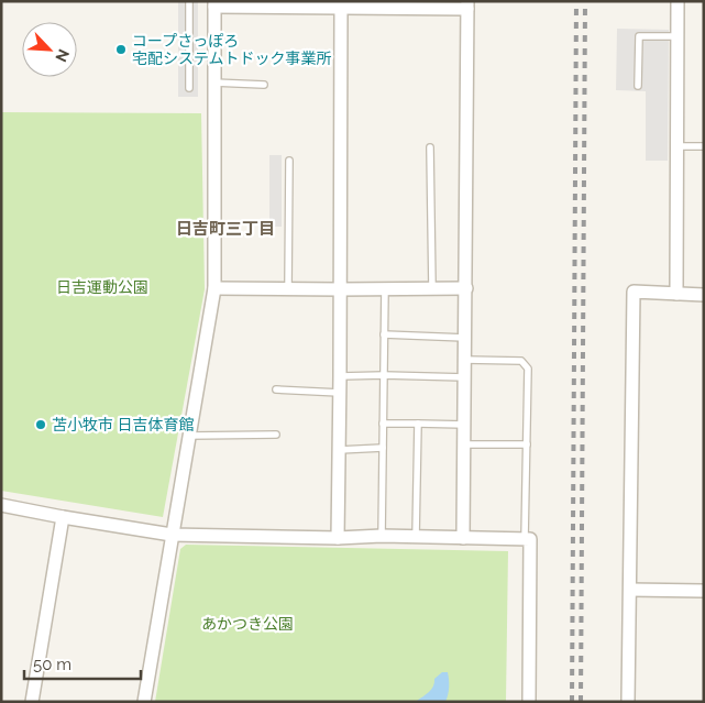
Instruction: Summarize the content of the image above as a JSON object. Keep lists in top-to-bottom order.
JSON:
{
  "districts": ["日吉町三丁目"],
  "parks": ["日吉運動公園", "あかつき公園"],
  "places": ["コープさっぽろ 宅配システムトドック事業所", "苫小牧市 日吉体育館"],
  "scale_bar": "50 m",
  "north": "bottom right"
}
